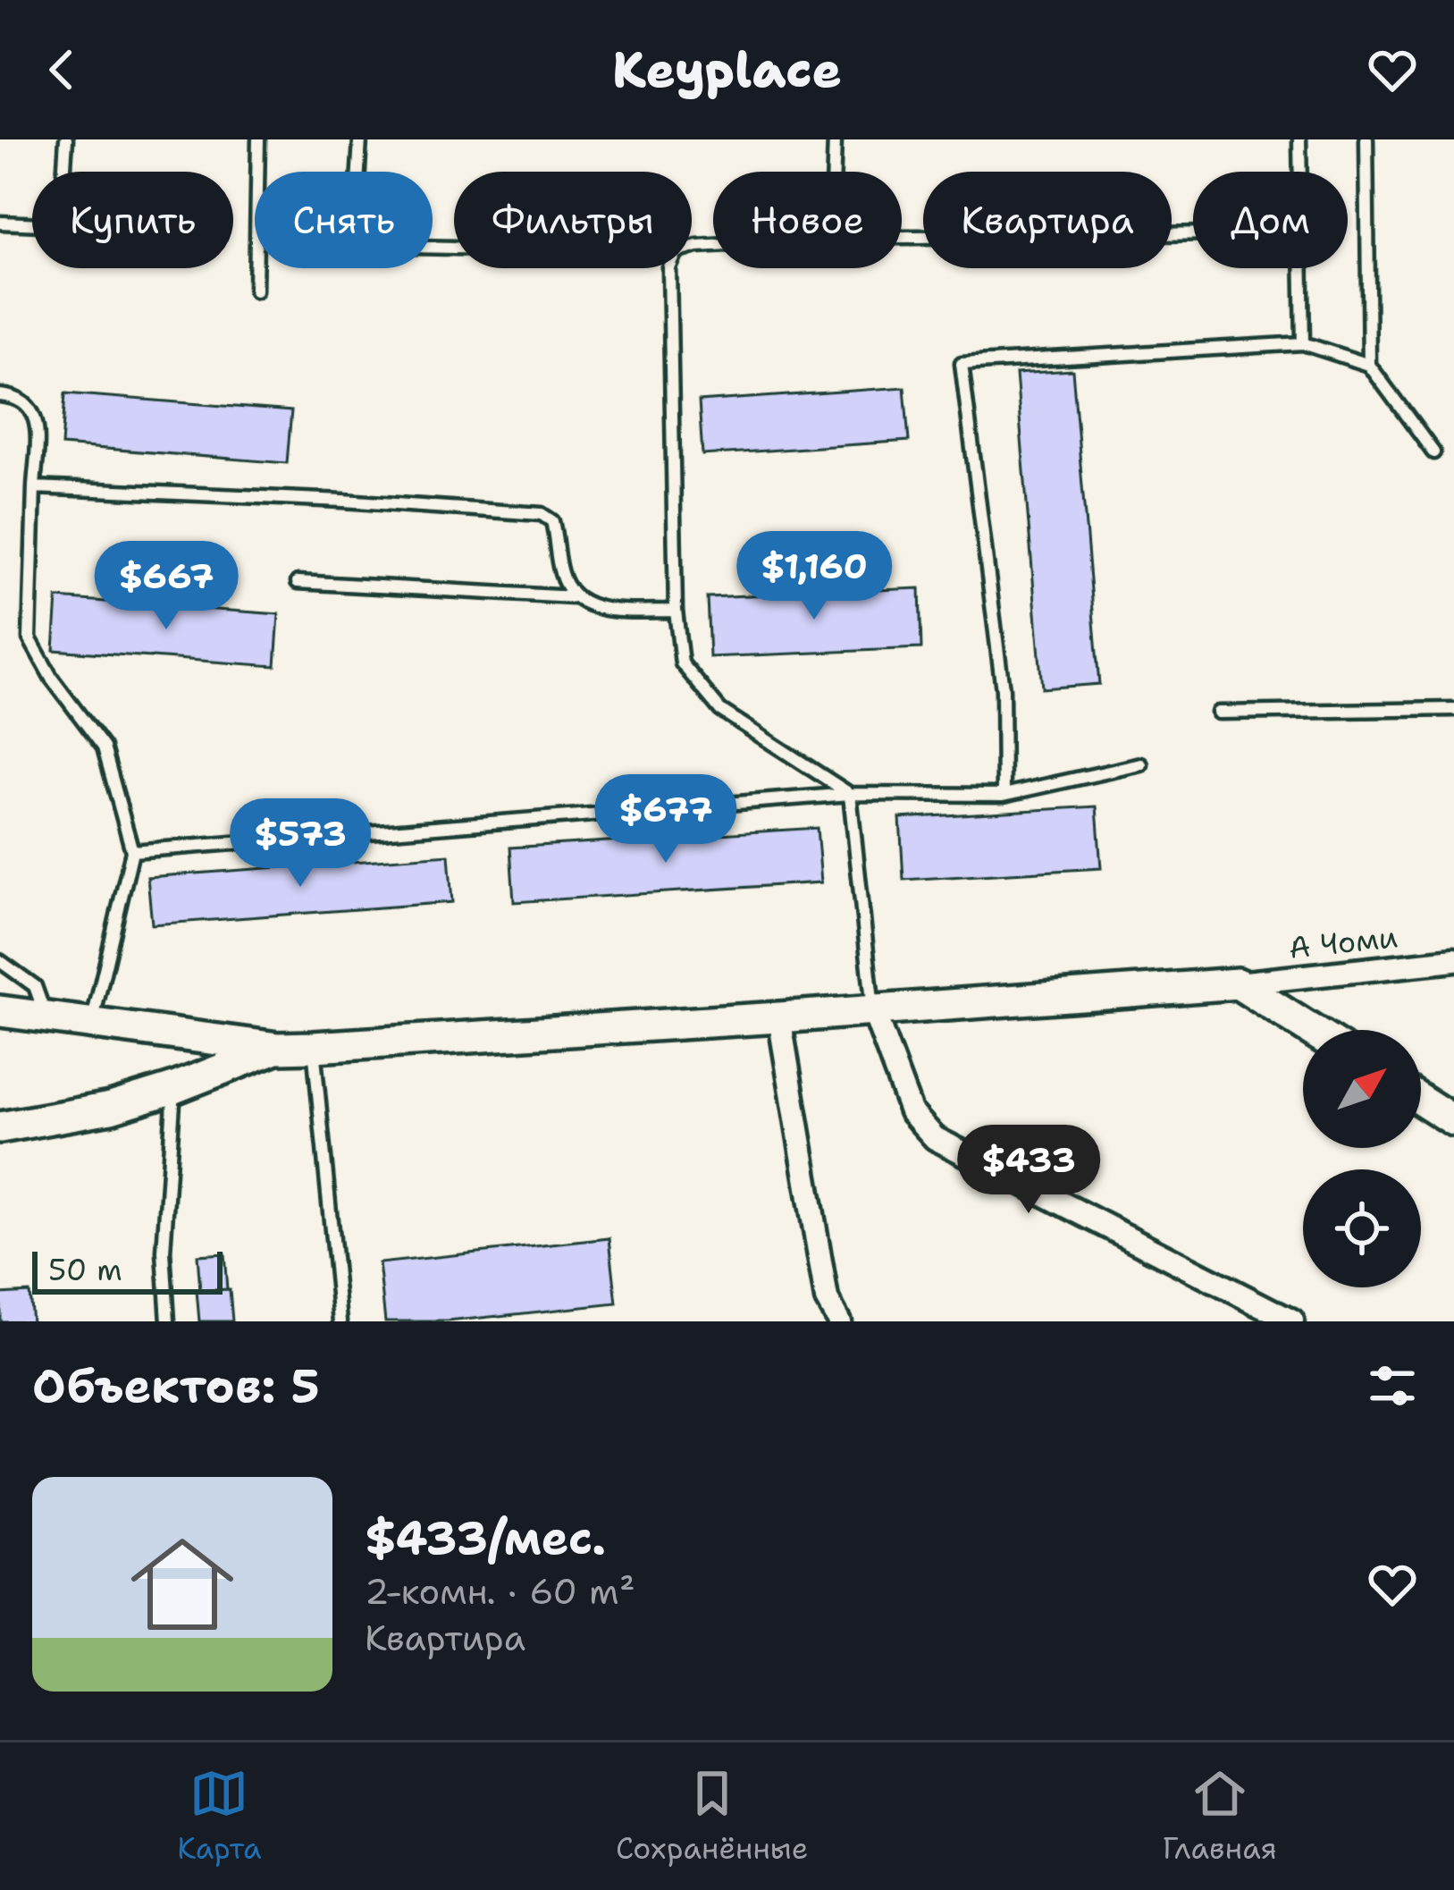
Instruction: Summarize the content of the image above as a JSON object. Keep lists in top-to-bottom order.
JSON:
{
  "streets": {
    "street": ["А Чоми"]
  },
  "scale_bar": "50 m",
  "north": "top right",
  "page": {
    "header": "Keyplace",
    "chip": [
      "Купить",
      "Снять",
      "Фильтры",
      "Новое",
      "Квартира",
      "Дом"
    ],
    "price": [
      "$1,160",
      "$667",
      "$677",
      "$573",
      "$433"
    ],
    "scale": "50 m",
    "heading": "Объектов: 5",
    "list": [
      {
        "name": "$433/мес.",
        "note": "2-комн. · 60 m² · Квартира"
      }
    ],
    "tabs": ["Карта", "Сохранённые", "Главная"]
  }
}
